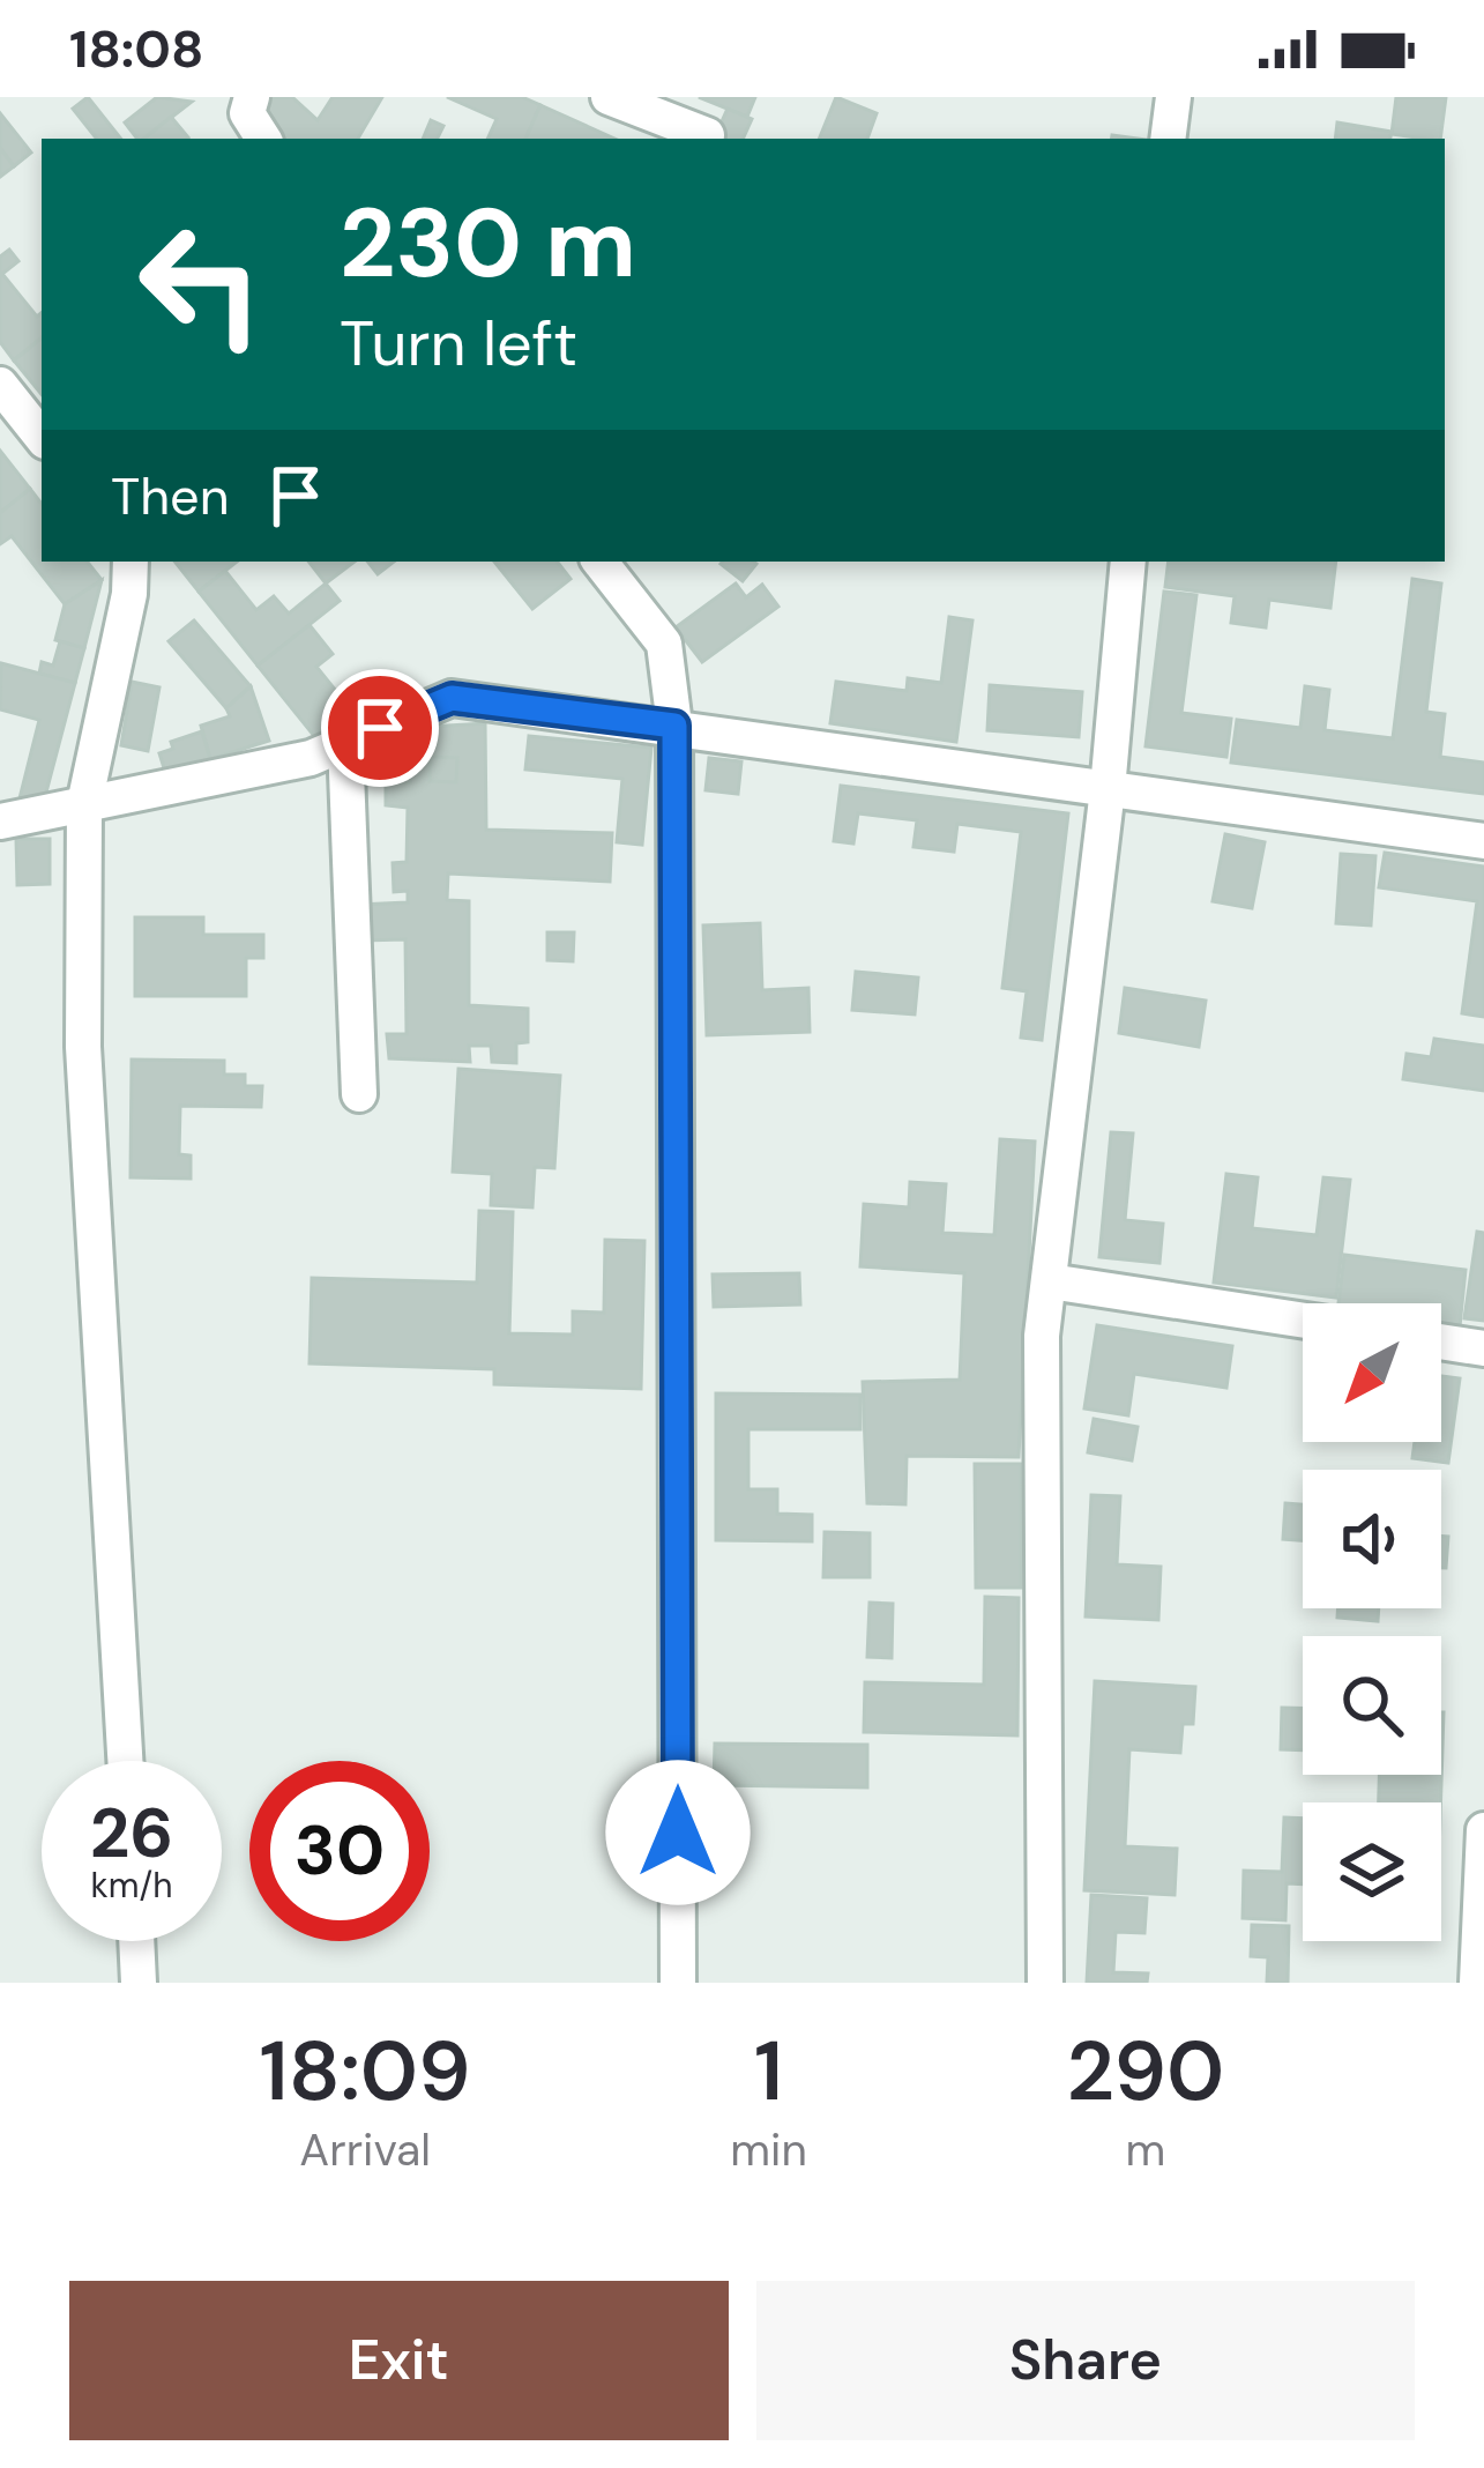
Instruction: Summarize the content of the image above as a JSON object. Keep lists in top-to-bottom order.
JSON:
{
  "north": "bottom left",
  "page": {
    "status": "18:08",
    "turn": ["230 m", "Turn left"],
    "then": "Then",
    "speed": "26 km/h",
    "limit": "30",
    "eta": [
      "18:09",
      "Arrival",
      "1",
      "min",
      "290",
      "m"
    ],
    "buttons": ["Exit", "Share"]
  }
}
